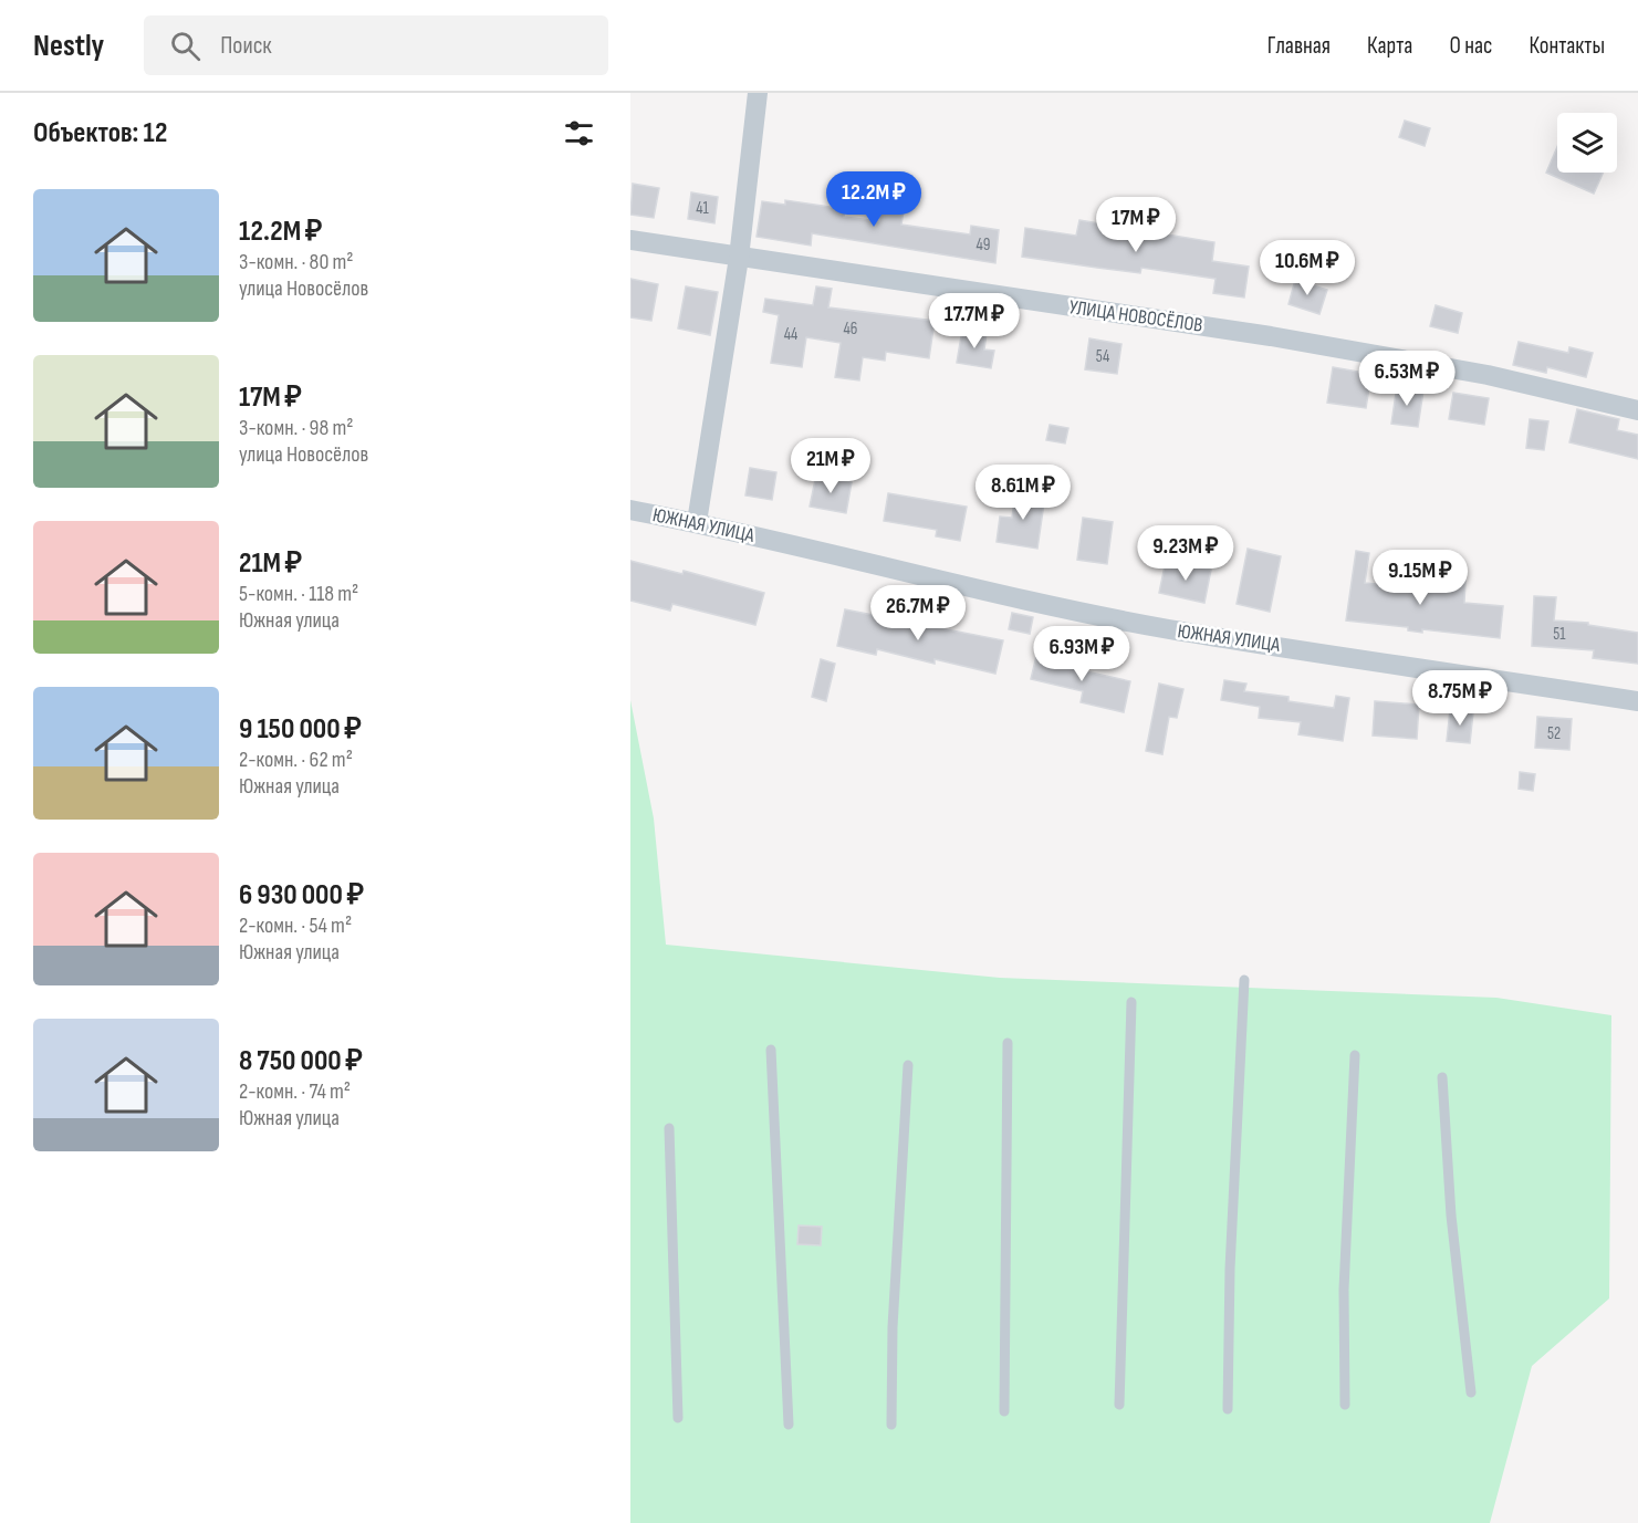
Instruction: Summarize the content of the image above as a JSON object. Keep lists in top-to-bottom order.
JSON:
{
  "streets": {
    "street": ["УЛИЦА НОВОСЁЛОВ", "ЮЖНАЯ УЛИЦА"]
  },
  "house_numbers": [
    "41",
    "49",
    "46",
    "44",
    "54",
    "51",
    "52"
  ],
  "page": {
    "header": "Nestly",
    "search": "Поиск",
    "nav": [
      "Главная",
      "Карта",
      "О нас",
      "Контакты"
    ],
    "heading": "Объектов: 12",
    "price": [
      "12.2M ₽",
      "17M ₽",
      "10.6M ₽",
      "17.7M ₽",
      "6.53M ₽",
      "21M ₽",
      "8.61M ₽",
      "9.23M ₽",
      "9.15M ₽",
      "26.7M ₽",
      "6.93M ₽",
      "8.75M ₽"
    ],
    "list": [
      {
        "name": "12.2M ₽",
        "note": "3-комн. · 80 m² · улица Новосёлов"
      },
      {
        "name": "17M ₽",
        "note": "3-комн. · 98 m² · улица Новосёлов"
      },
      {
        "name": "21M ₽",
        "note": "5-комн. · 118 m² · Южная улица"
      },
      {
        "name": "9 150 000 ₽",
        "note": "2-комн. · 62 m² · Южная улица"
      },
      {
        "name": "6 930 000 ₽",
        "note": "2-комн. · 54 m² · Южная улица"
      },
      {
        "name": "8 750 000 ₽",
        "note": "2-комн. · 74 m² · Южная улица"
      }
    ]
  }
}
